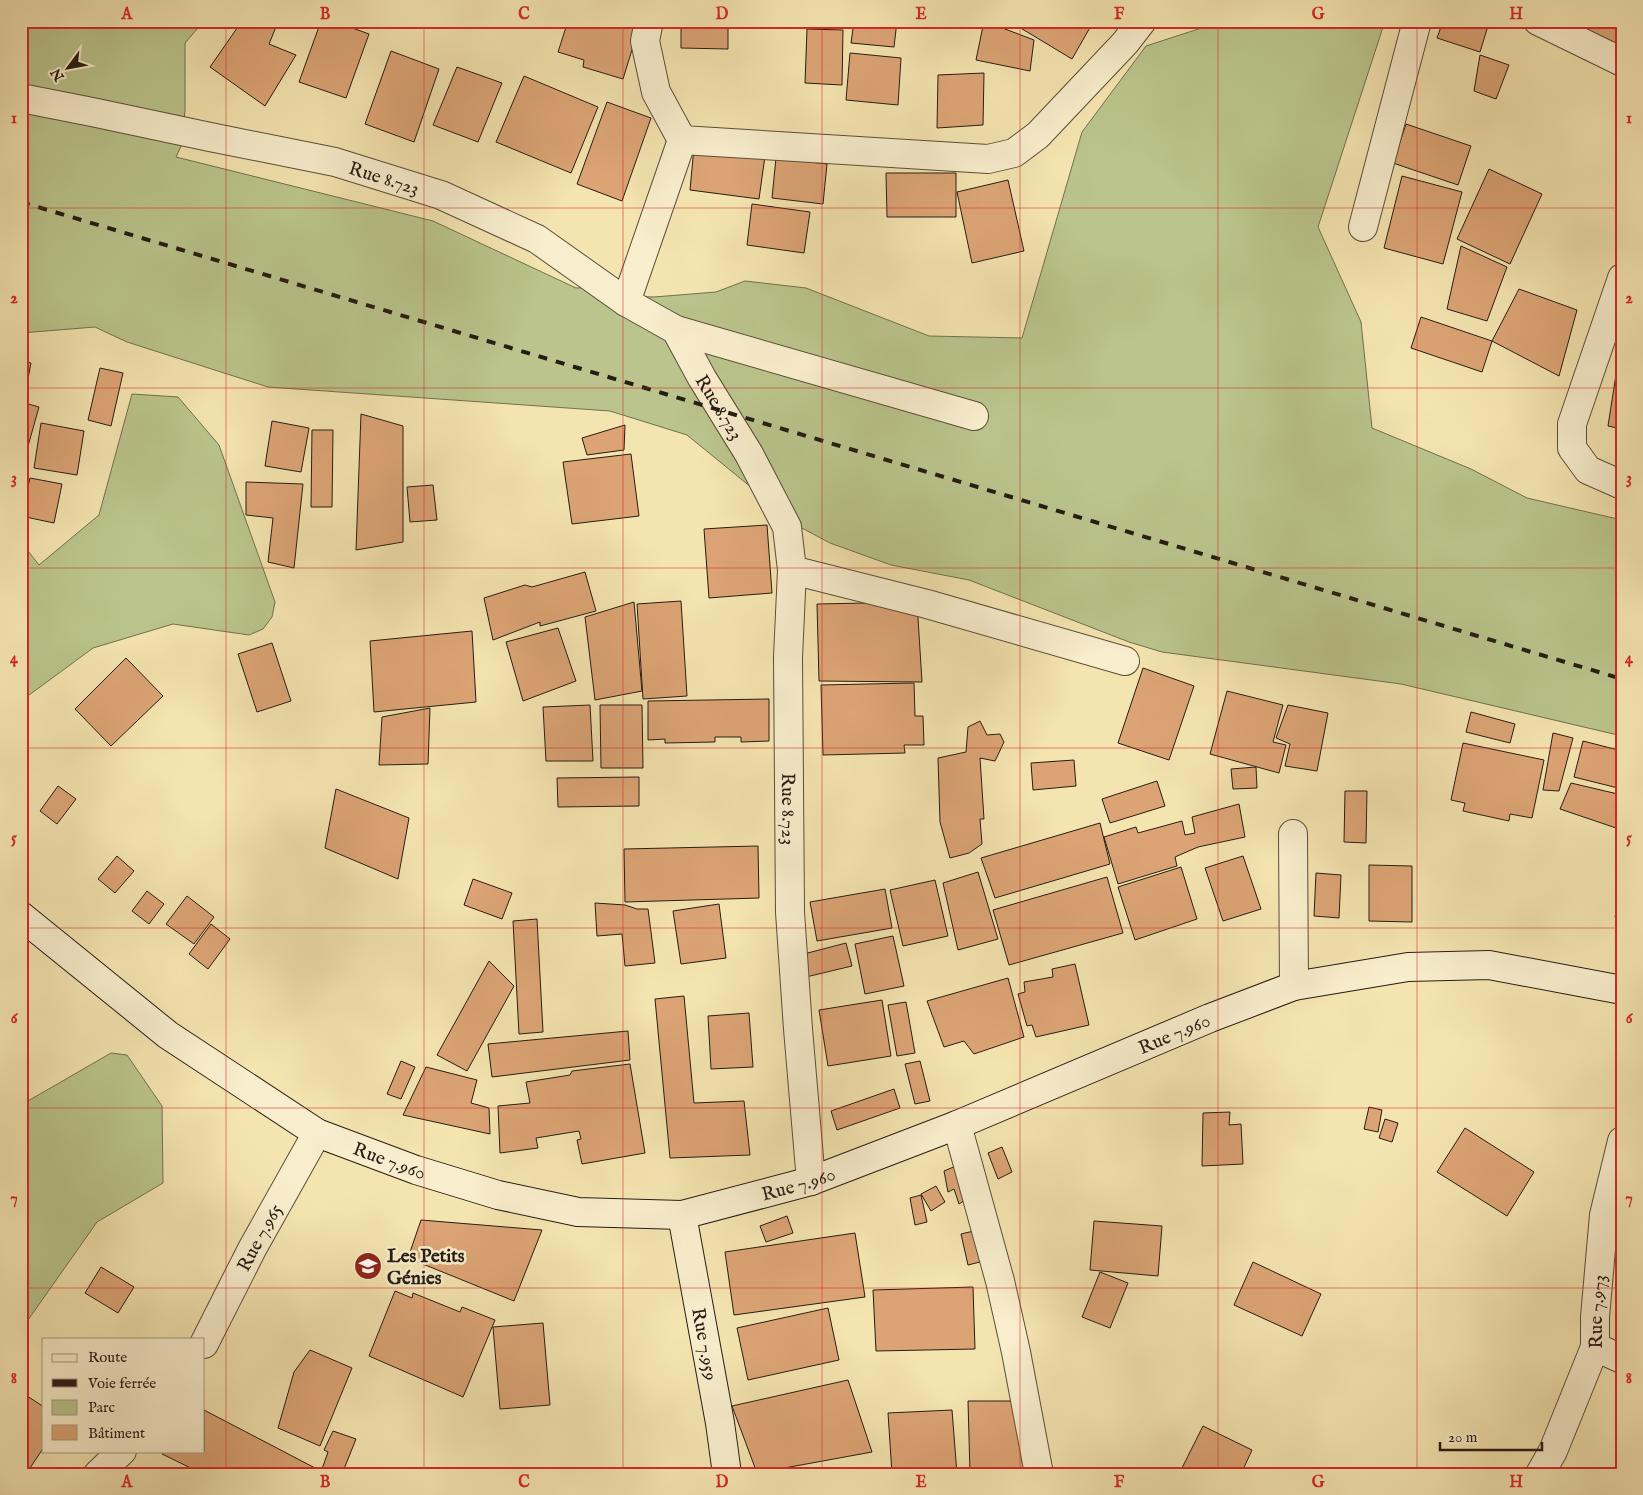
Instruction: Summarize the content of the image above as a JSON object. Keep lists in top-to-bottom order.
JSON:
{
  "streets": {
    "street": [
      "Rue 8.723",
      "Rue 7.960",
      "Rue 7.965",
      "Rue 7.973",
      "Rue 7.959"
    ]
  },
  "crossings": [
    ["Rue 8.723", "Rue 7.960"],
    ["Rue 7.960", "Rue 7.965"],
    ["Rue 7.960", "Rue 7.959"]
  ],
  "places": {
    "school or university": ["Les Petits Génies"]
  },
  "legend": [
    "Route",
    "Voie ferrée",
    "Parc",
    "Bâtiment"
  ],
  "scale_bar": "20 m",
  "north": "bottom left",
  "grid": {
    "columns": [
      "A",
      "B",
      "C",
      "D",
      "E",
      "F",
      "G",
      "H"
    ],
    "rows": [
      "1",
      "2",
      "3",
      "4",
      "5",
      "6",
      "7",
      "8"
    ]
  }
}
